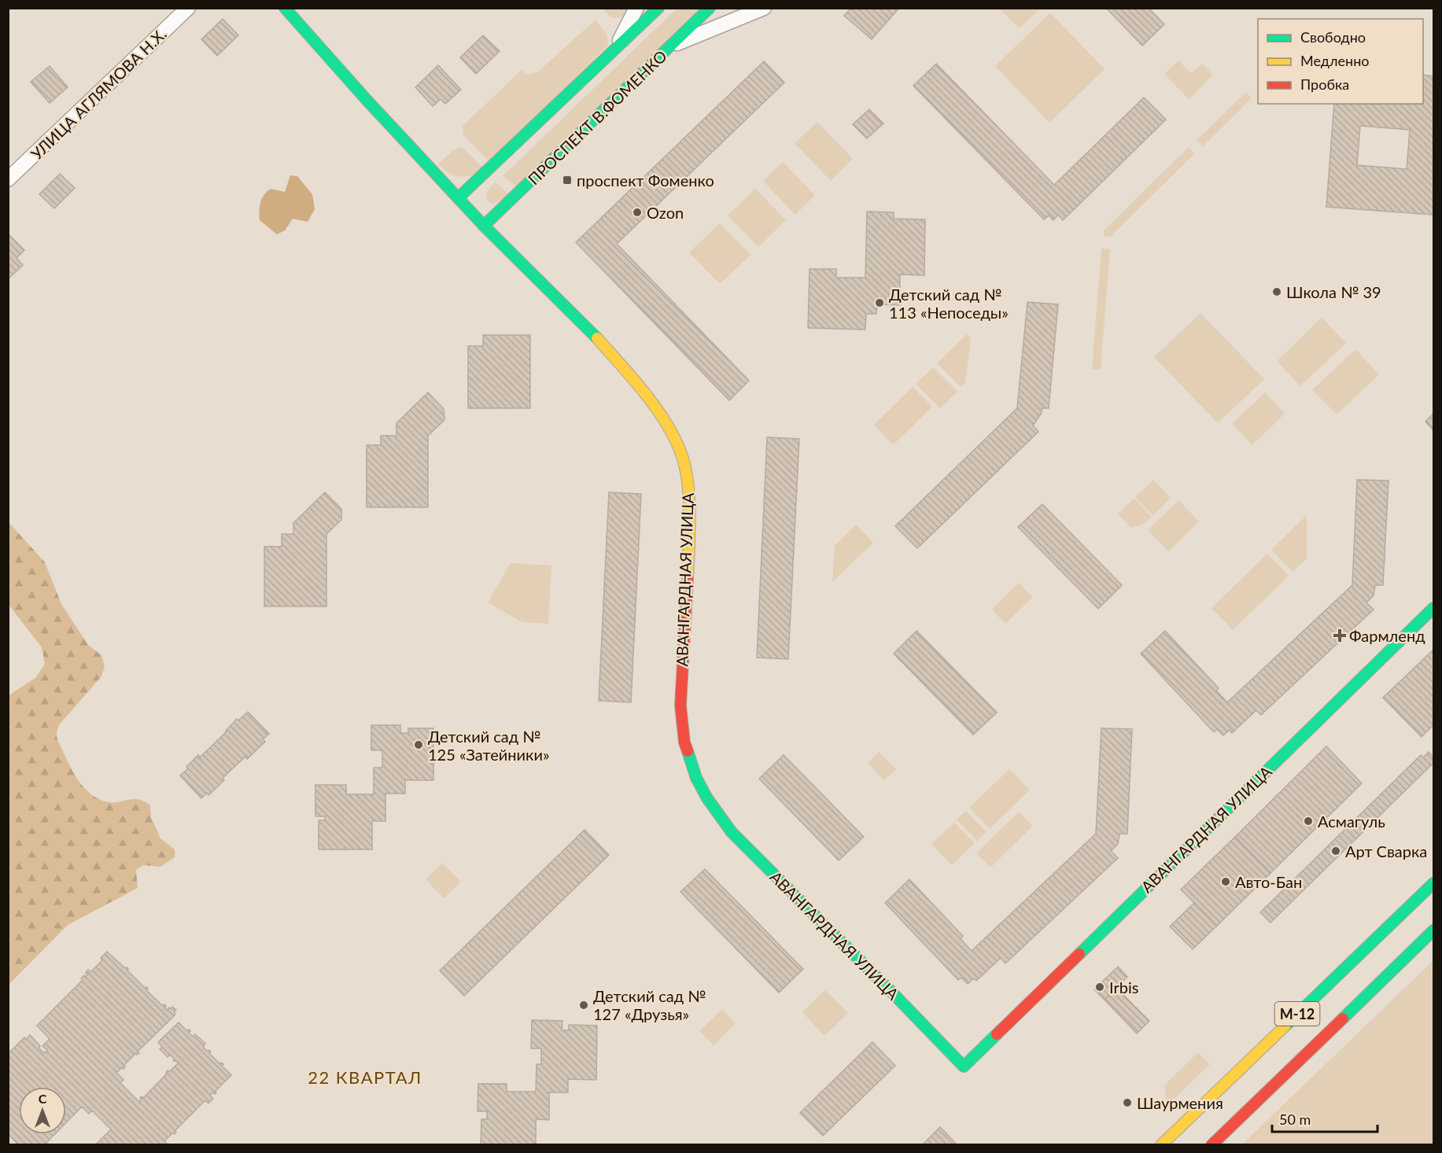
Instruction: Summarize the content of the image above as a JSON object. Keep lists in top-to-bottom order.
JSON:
{
  "streets": {
    "street": [
      "УЛИЦА АГЛЯМОВА Н.Х.",
      "ПРОСПЕКТ В.ФОМЕНКО",
      "АВАНГАРДНАЯ УЛИЦА",
      "М-12"
    ]
  },
  "crossings": [
    ["ПРОСПЕКТ В.ФОМЕНКО", "АВАНГАРДНАЯ УЛИЦА"]
  ],
  "districts": ["22 КВАРТАЛ"],
  "places": {
    "transit": ["проспект Фоменко"],
    "other": [
      "Ozon",
      "Школа № 39",
      "Детский сад № 113 «Непоседы»",
      "Детский сад № 125 «Затейники»",
      "Асмагуль",
      "Арт Сварка",
      "Авто-Бан",
      "Irbis",
      "Детский сад № 127 «Друзья»",
      "Шаурмения"
    ],
    "health": ["Фармленд"]
  },
  "legend": ["Свободно", "Медленно", "Пробка"],
  "scale_bar": "50 m",
  "north": "top"
}
